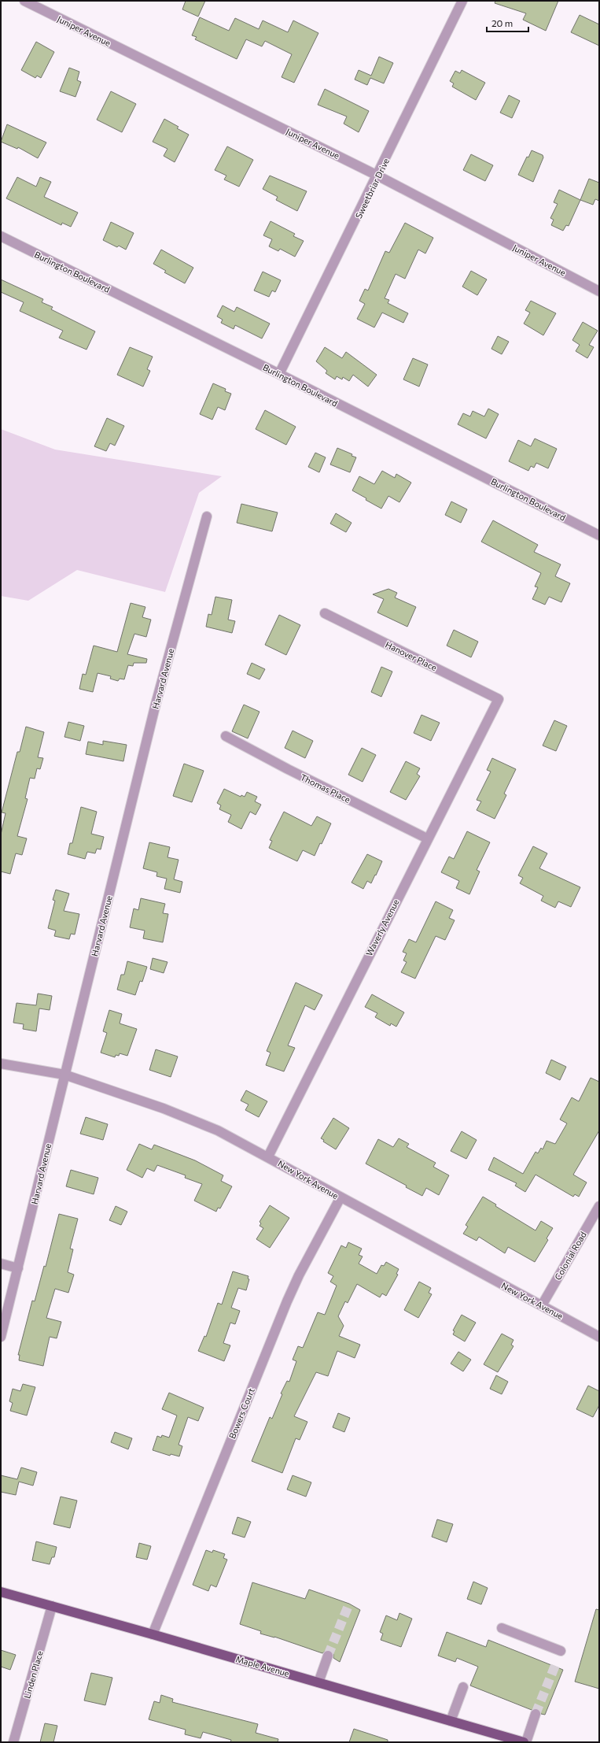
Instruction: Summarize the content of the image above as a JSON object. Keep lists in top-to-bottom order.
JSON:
{
  "streets": {
    "main road": ["Maple Avenue"],
    "street": [
      "Juniper Avenue",
      "Sweetbriar Drive",
      "Burlington Boulevard",
      "Hanover Place",
      "Harvard Avenue",
      "Thomas Place",
      "Waverly Avenue",
      "New York Avenue",
      "Colonial Road",
      "Bowers Court",
      "Linden Place"
    ]
  },
  "crossings": [
    ["Juniper Avenue", "Sweetbriar Drive"],
    ["Sweetbriar Drive", "Burlington Boulevard"],
    ["Hanover Place", "Waverly Avenue"],
    ["Harvard Avenue", "New York Avenue"],
    ["Thomas Place", "Waverly Avenue"],
    ["Waverly Avenue", "New York Avenue"],
    ["New York Avenue", "Colonial Road"],
    ["New York Avenue", "Bowers Court"],
    ["Bowers Court", "Maple Avenue"],
    ["Maple Avenue", "Linden Place"]
  ],
  "scale_bar": "20 m"
}
